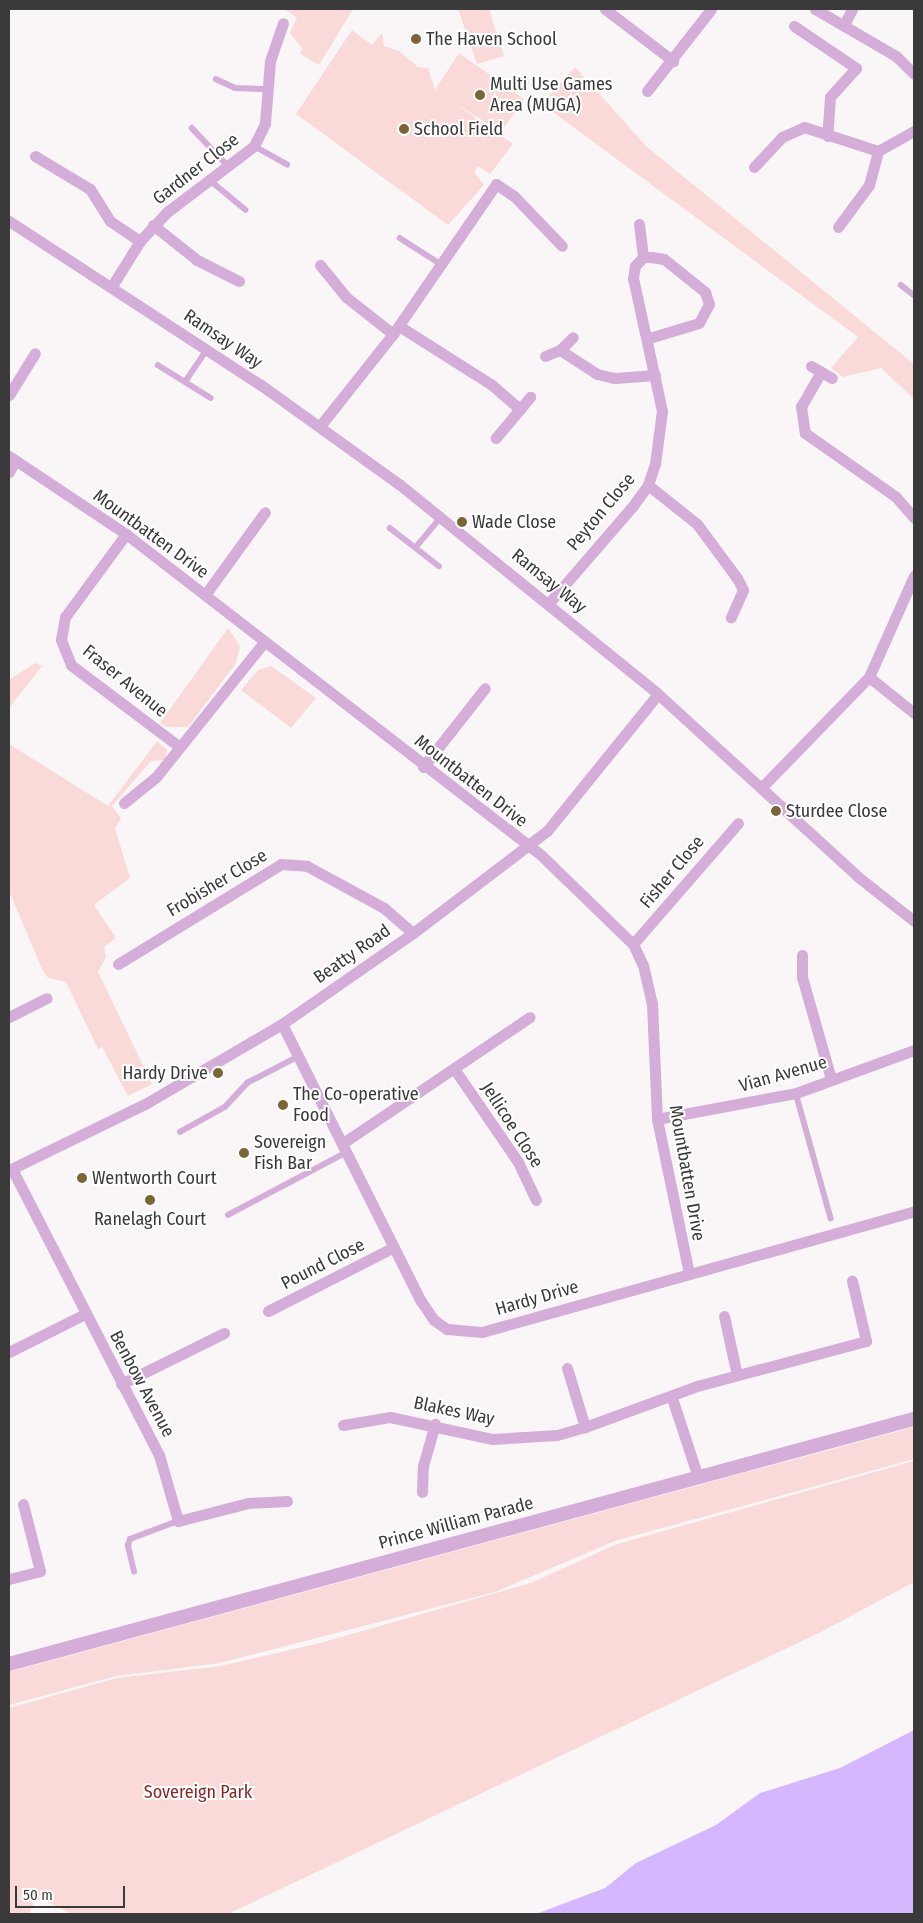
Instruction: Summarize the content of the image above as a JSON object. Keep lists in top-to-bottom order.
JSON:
{
  "streets": {
    "street": [
      "Gardner Close",
      "Ramsay Way",
      "Peyton Close",
      "Mountbatten Drive",
      "Fraser Avenue",
      "Fisher Close",
      "Frobisher Close",
      "Beatty Road",
      "Vian Avenue",
      "Jellicoe Close",
      "Pound Close",
      "Hardy Drive",
      "Benbow Avenue",
      "Blakes Way",
      "Prince William Parade"
    ]
  },
  "crossings": [
    ["Gardner Close", "Ramsay Way"],
    ["Ramsay Way", "Peyton Close"],
    ["Ramsay Way", "Beatty Road"],
    ["Mountbatten Drive", "Fraser Avenue"],
    ["Mountbatten Drive", "Fisher Close"],
    ["Mountbatten Drive", "Beatty Road"],
    ["Mountbatten Drive", "Vian Avenue"],
    ["Mountbatten Drive", "Hardy Drive"],
    ["Frobisher Close", "Beatty Road"],
    ["Beatty Road", "Hardy Drive"],
    ["Beatty Road", "Benbow Avenue"],
    ["Pound Close", "Hardy Drive"]
  ],
  "parks": ["Sovereign Park"],
  "places": [
    "The Haven School",
    "Multi Use Games Area (MUGA)",
    "School Field",
    "Wade Close",
    "Sturdee Close",
    "Hardy Drive",
    "The Co-operative Food",
    "Sovereign Fish Bar",
    "Wentworth Court",
    "Ranelagh Court"
  ],
  "scale_bar": "50 m"
}
